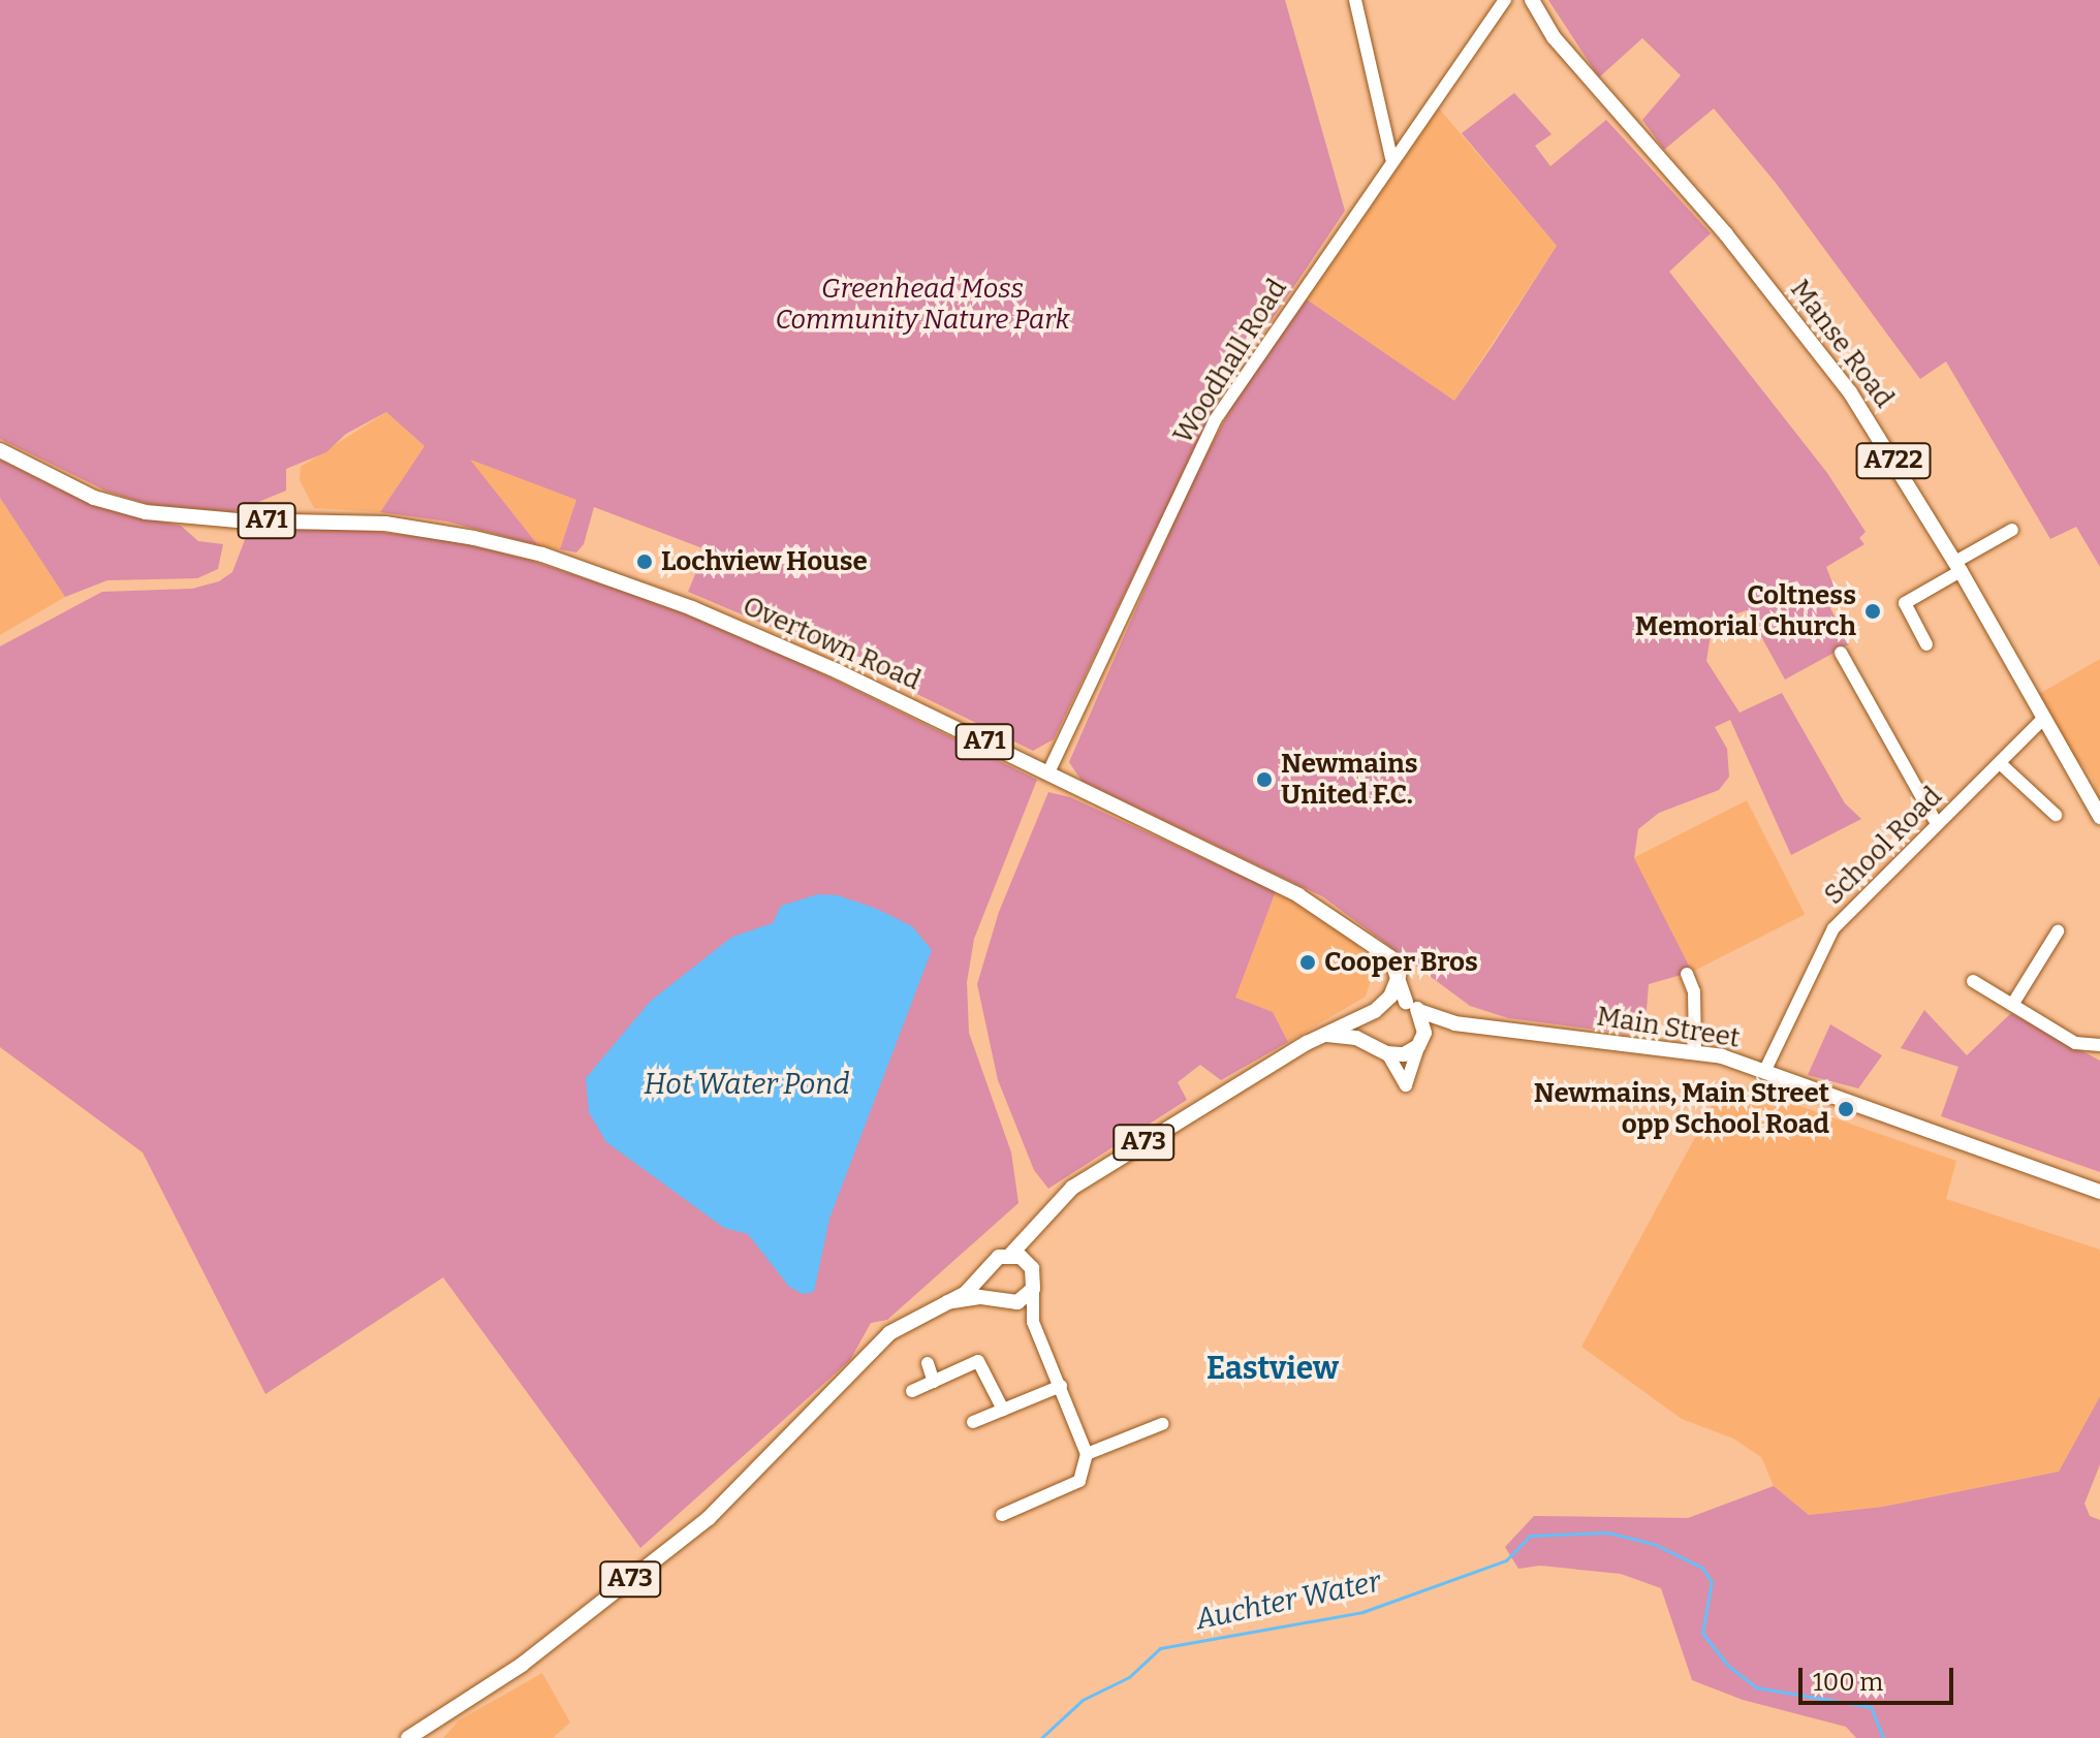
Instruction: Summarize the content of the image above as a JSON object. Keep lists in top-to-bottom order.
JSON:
{
  "streets": {
    "main road": [
      "Manse Road",
      "A722",
      "A71",
      "Overtown Road",
      "Main Street",
      "A73"
    ],
    "street": ["Woodhall Road", "School Road"]
  },
  "crossings": [
    ["Manse Road", "School Road"],
    ["Woodhall Road", "Overtown Road"],
    ["Overtown Road", "Main Street"],
    ["Overtown Road", "A73"],
    ["School Road", "Main Street"],
    ["Main Street", "A73"]
  ],
  "districts": ["Eastview"],
  "water": ["Hot Water Pond", "Auchter Water"],
  "parks": ["Greenhead Moss Community Nature Park"],
  "places": [
    "Lochview House",
    "Coltness Memorial Church",
    "Newmains United F.C.",
    "Cooper Bros",
    "Newmains, Main Street opp School Road"
  ],
  "scale_bar": "100 m"
}
